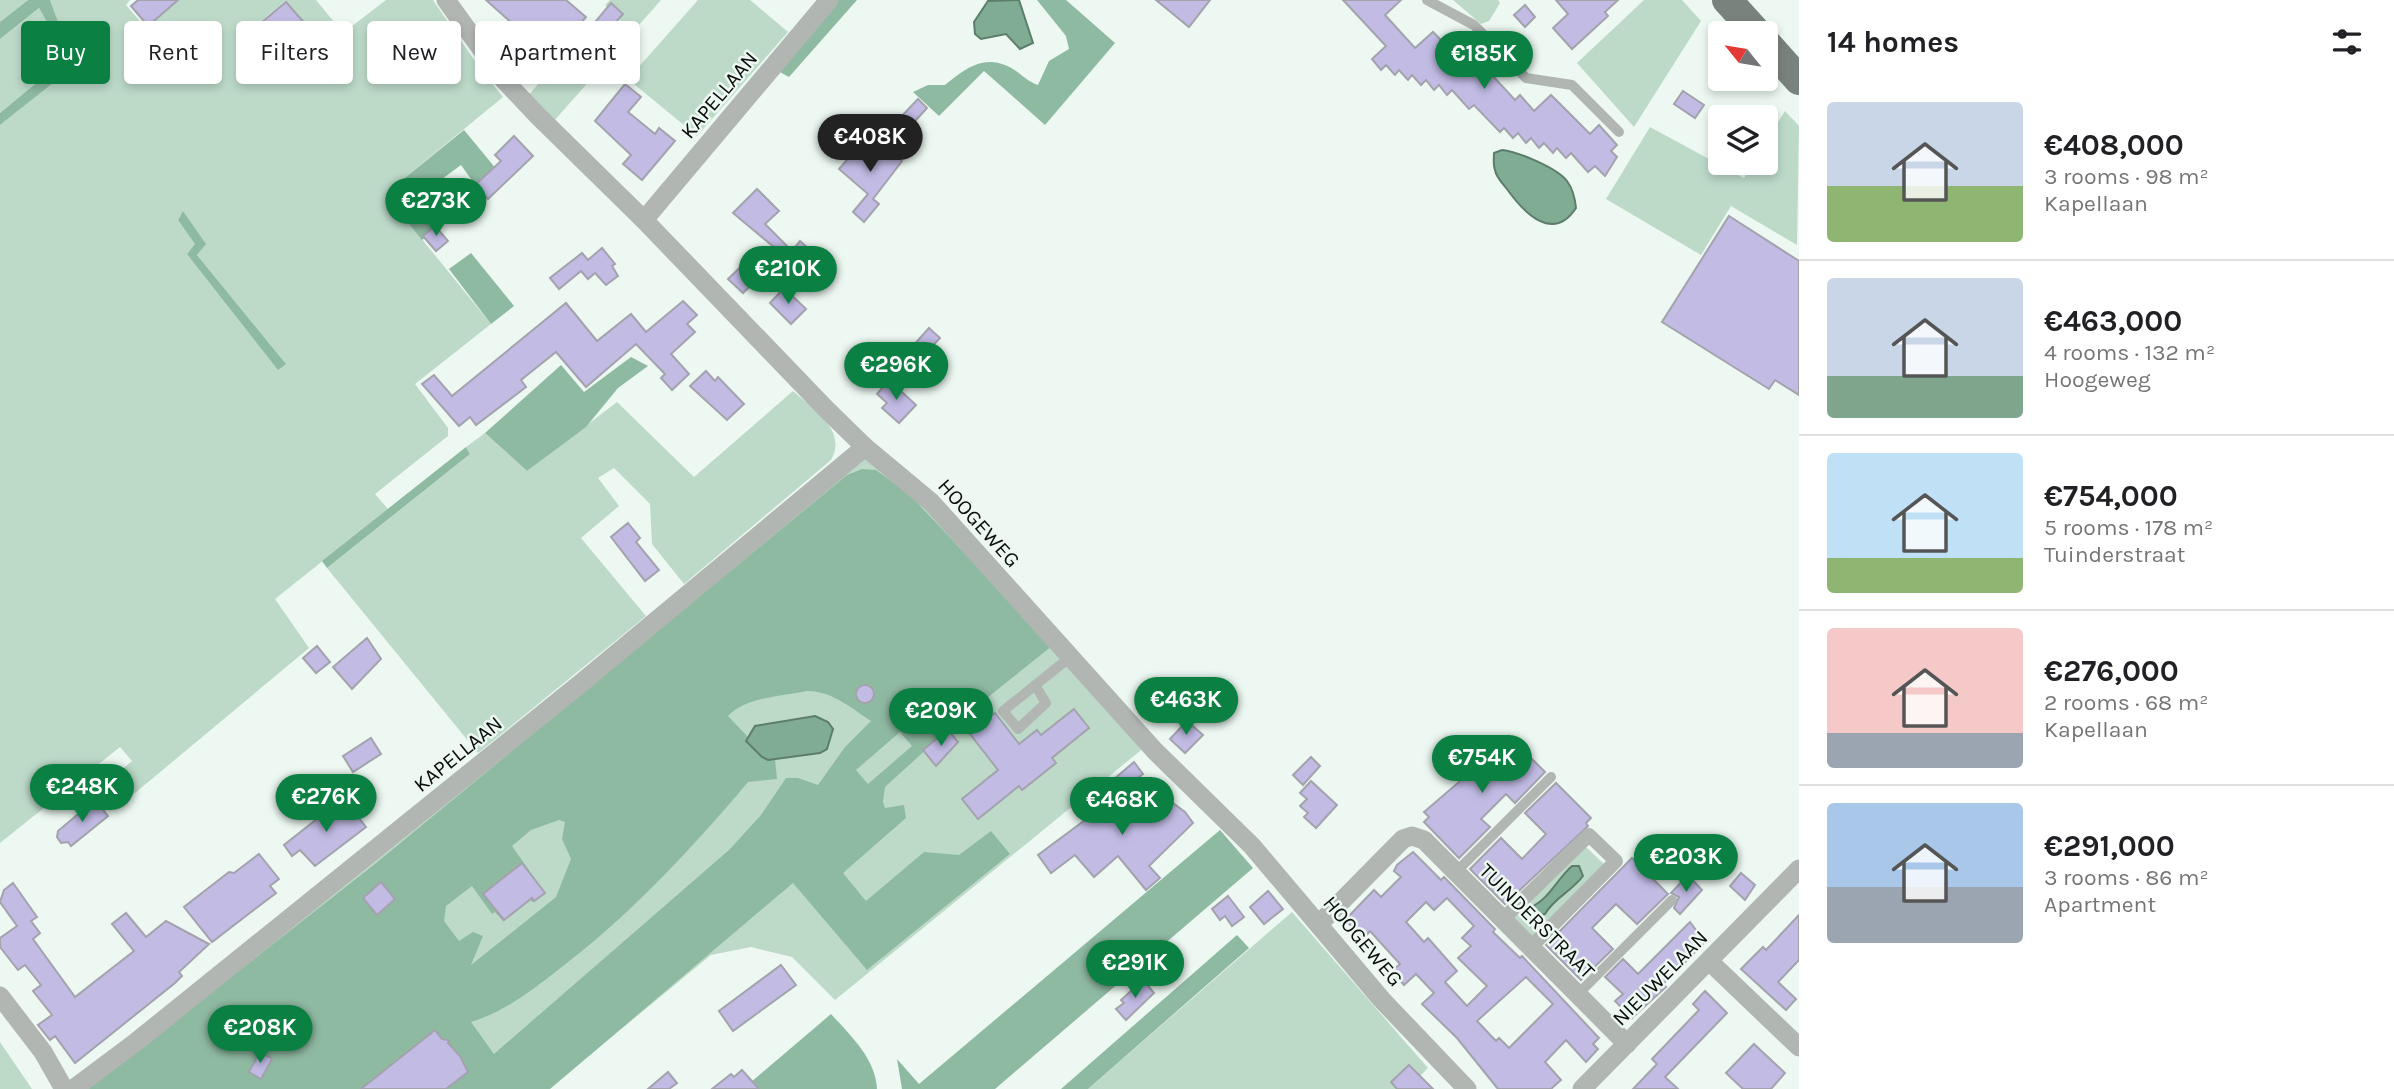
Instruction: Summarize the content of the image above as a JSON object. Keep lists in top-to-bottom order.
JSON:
{
  "streets": {
    "street": [
      "KAPELLAAN",
      "HOOGEWEG",
      "TUINDERSTRAAT",
      "NIEUWELAAN"
    ]
  },
  "crossings": [
    ["KAPELLAAN", "HOOGEWEG"],
    ["HOOGEWEG", "TUINDERSTRAAT"],
    ["TUINDERSTRAAT", "NIEUWELAAN"]
  ],
  "north": "top left",
  "page": {
    "heading": "14 homes",
    "chip": [
      "Buy",
      "Rent",
      "Filters",
      "New",
      "Apartment"
    ],
    "price": [
      "€185K",
      "€408K",
      "€273K",
      "€210K",
      "€296K",
      "€463K",
      "€209K",
      "€754K",
      "€248K",
      "€276K",
      "€468K",
      "€203K",
      "€291K",
      "€208K"
    ],
    "list": [
      {
        "name": "€408,000",
        "note": "3 rooms · 98 m² · Kapellaan"
      },
      {
        "name": "€463,000",
        "note": "4 rooms · 132 m² · Hoogeweg"
      },
      {
        "name": "€754,000",
        "note": "5 rooms · 178 m² · Tuinderstraat"
      },
      {
        "name": "€276,000",
        "note": "2 rooms · 68 m² · Kapellaan"
      },
      {
        "name": "€291,000",
        "note": "3 rooms · 86 m² · Apartment"
      }
    ]
  }
}
